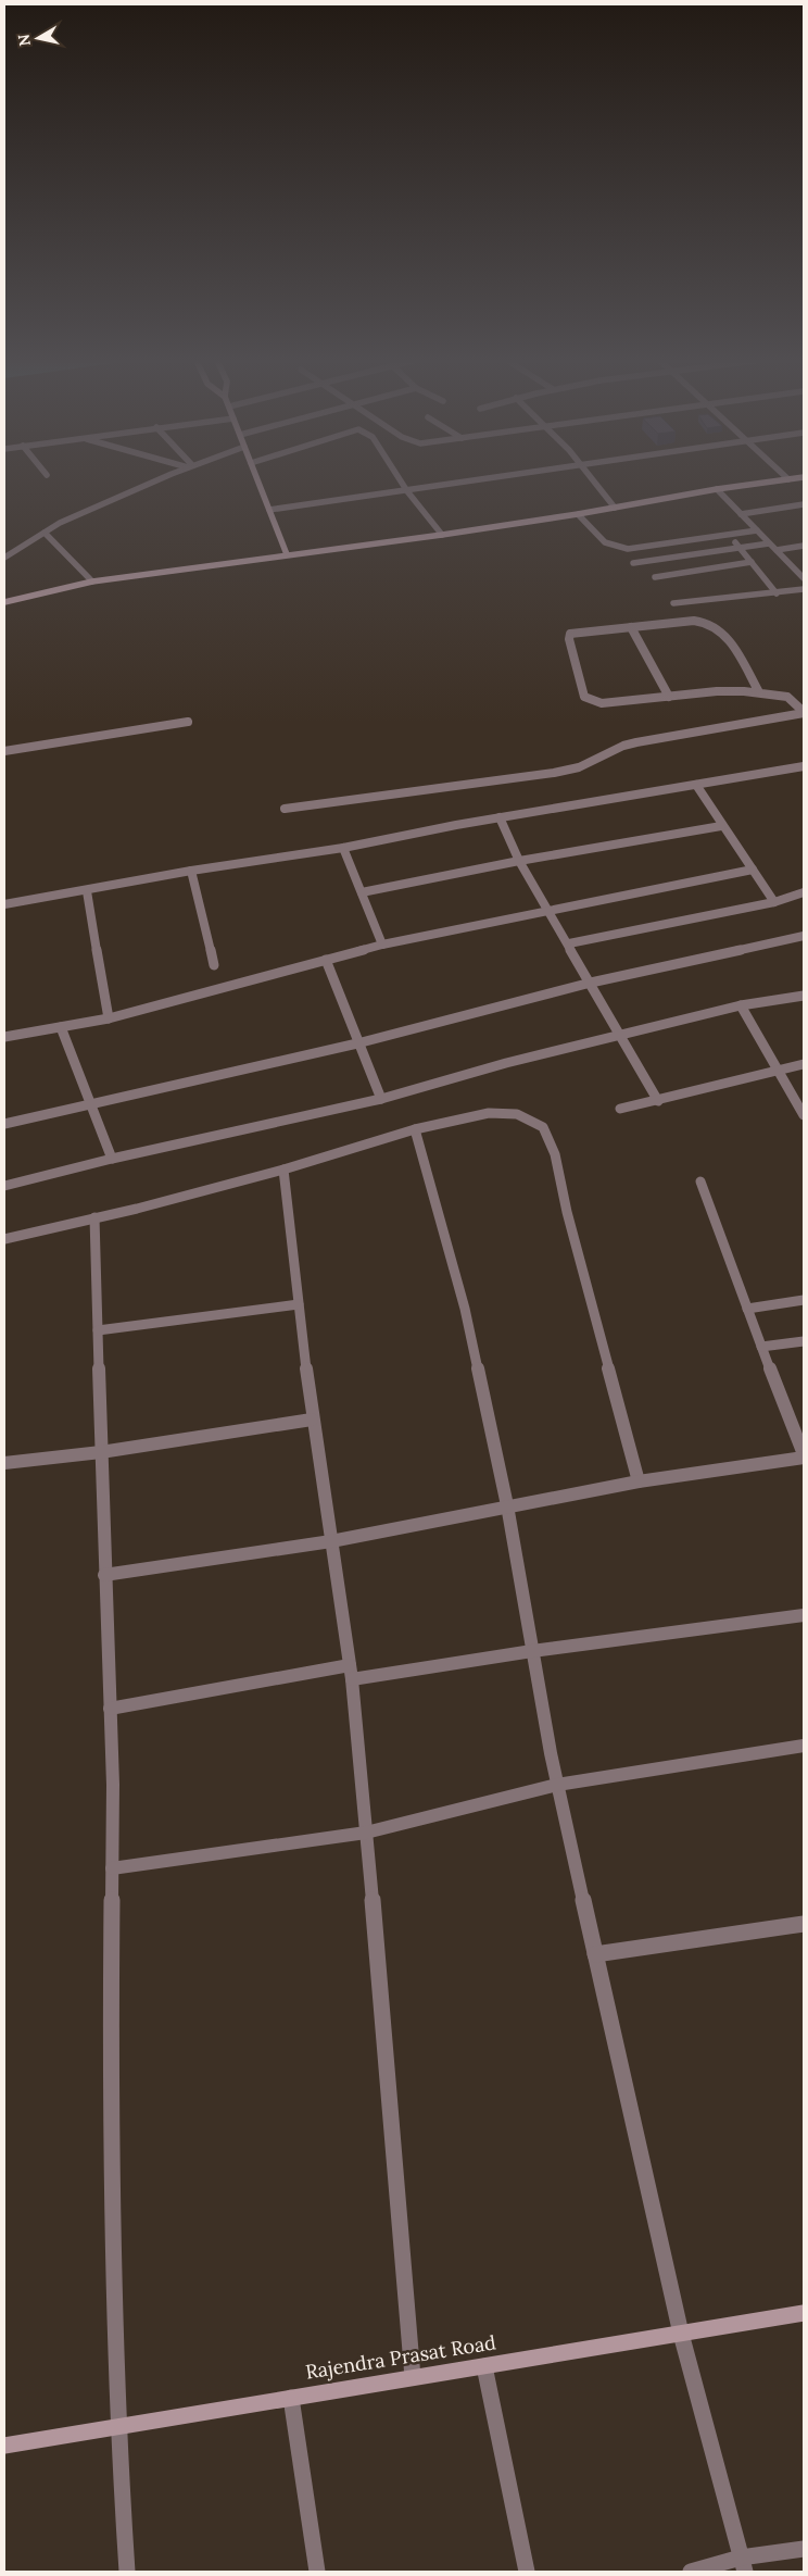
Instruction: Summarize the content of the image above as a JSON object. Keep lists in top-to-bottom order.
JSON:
{
  "streets": {
    "street": ["Rajendra Prasat Road"]
  },
  "north": "left"
}
